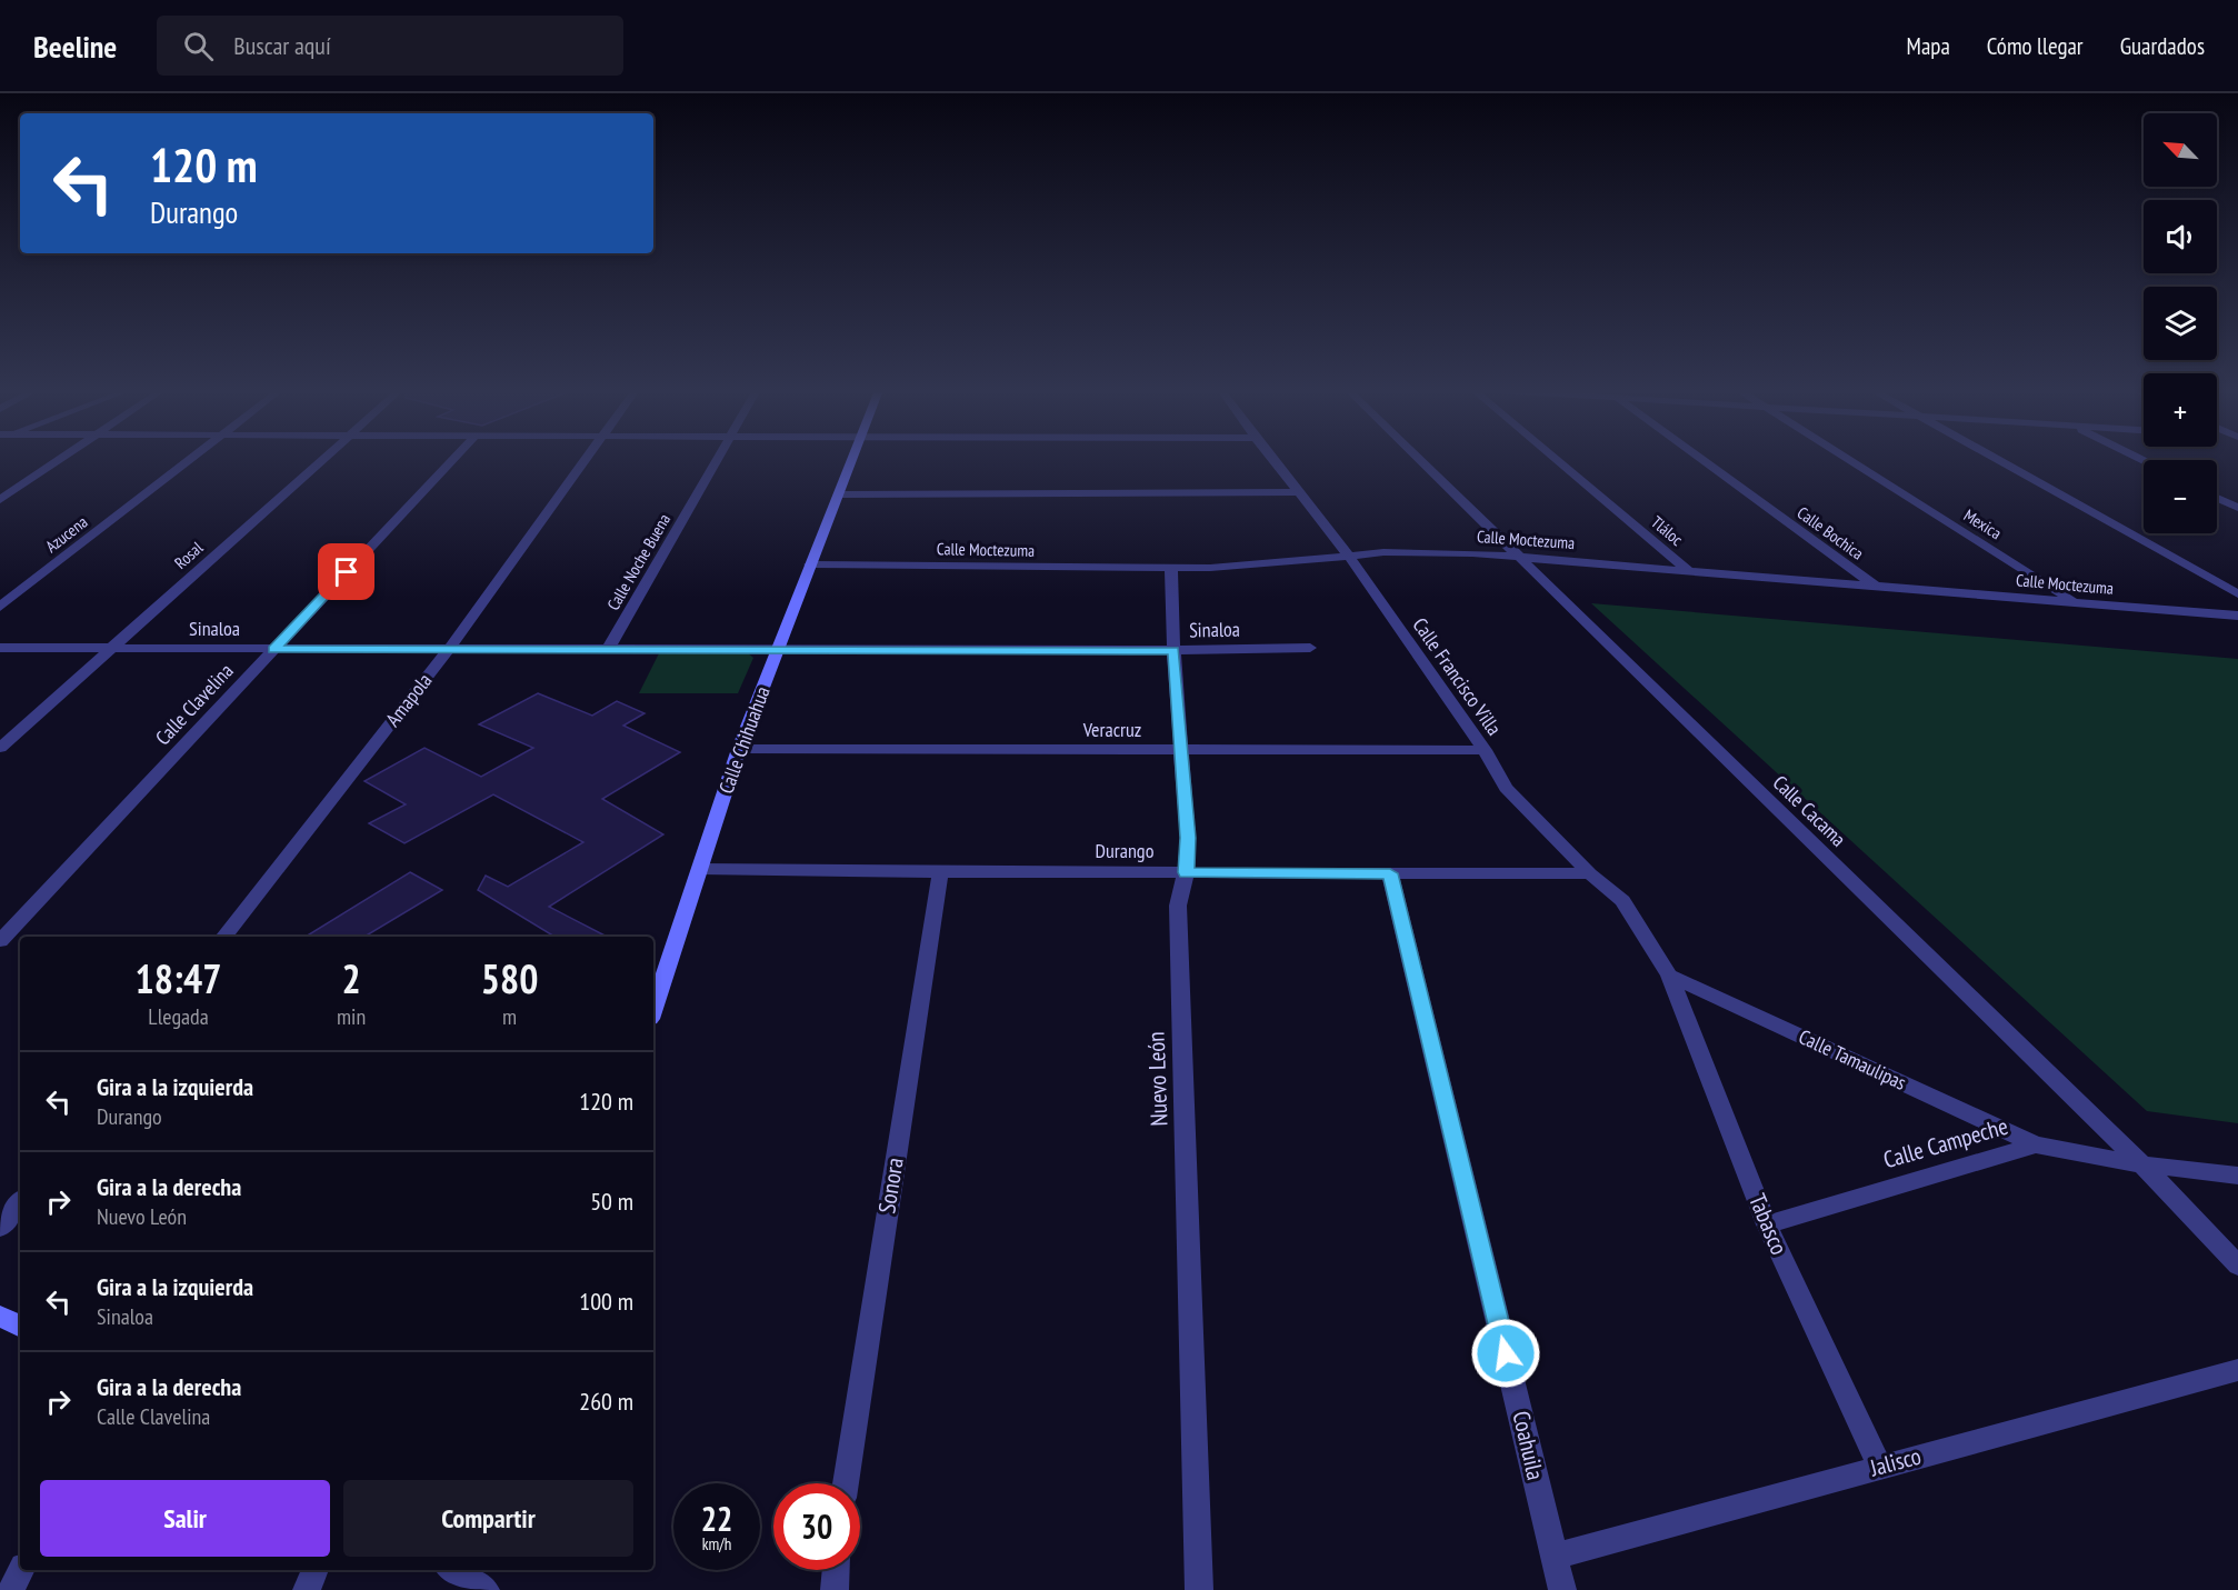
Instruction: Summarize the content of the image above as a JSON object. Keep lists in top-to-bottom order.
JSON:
{
  "streets": {
    "street": [
      "Mexica",
      "Tláloc",
      "Calle Bochica",
      "Azucena",
      "Calle Moctezuma",
      "Rosal",
      "Calle Noche Buena",
      "Sinaloa",
      "Calle Francisco Villa",
      "Amapola",
      "Calle Clavelina",
      "Veracruz",
      "Calle Chihuahua",
      "Calle Cacama",
      "Durango",
      "Calle Tamaulipas",
      "Nuevo León",
      "Calle Campeche",
      "Sonora",
      "Tabasco",
      "Coahuila",
      "Jalisco"
    ]
  },
  "crossings": [
    ["Mexica", "Calle Moctezuma"],
    ["Tláloc", "Calle Moctezuma"],
    ["Calle Bochica", "Calle Moctezuma"],
    ["Calle Moctezuma", "Calle Francisco Villa"],
    ["Calle Moctezuma", "Calle Chihuahua"],
    ["Calle Moctezuma", "Calle Cacama"],
    ["Calle Moctezuma", "Nuevo León"],
    ["Rosal", "Sinaloa"],
    ["Calle Noche Buena", "Sinaloa"],
    ["Sinaloa", "Amapola"],
    ["Sinaloa", "Calle Clavelina"],
    ["Sinaloa", "Calle Chihuahua"],
    ["Sinaloa", "Nuevo León"],
    ["Calle Francisco Villa", "Veracruz"],
    ["Calle Francisco Villa", "Durango"],
    ["Calle Francisco Villa", "Calle Tamaulipas"],
    ["Calle Francisco Villa", "Tabasco"],
    ["Veracruz", "Calle Chihuahua"],
    ["Veracruz", "Nuevo León"],
    ["Calle Chihuahua", "Durango"],
    ["Calle Cacama", "Calle Campeche"],
    ["Durango", "Nuevo León"],
    ["Durango", "Sonora"],
    ["Durango", "Coahuila"],
    ["Calle Tamaulipas", "Calle Campeche"],
    ["Calle Tamaulipas", "Tabasco"],
    ["Calle Campeche", "Tabasco"],
    ["Tabasco", "Jalisco"],
    ["Coahuila", "Jalisco"]
  ],
  "north": "top left",
  "page": {
    "header": "Beeline",
    "search": "Buscar aquí",
    "nav": ["Mapa", "Cómo llegar", "Guardados"],
    "map_buttons": ["+", "−"],
    "turn": ["120 m", "Durango"],
    "eta": [
      "18:47",
      "Llegada",
      "2",
      "min",
      "580",
      "m"
    ],
    "list": [
      {
        "name": "Gira a la izquierda",
        "note": "Durango",
        "value": "120 m"
      },
      {
        "name": "Gira a la derecha",
        "note": "Nuevo León",
        "value": "50 m"
      },
      {
        "name": "Gira a la izquierda",
        "note": "Sinaloa",
        "value": "100 m"
      },
      {
        "name": "Gira a la derecha",
        "note": "Calle Clavelina",
        "value": "260 m"
      }
    ],
    "buttons": ["Salir", "Compartir"],
    "speed": "22 km/h",
    "limit": "30"
  }
}
